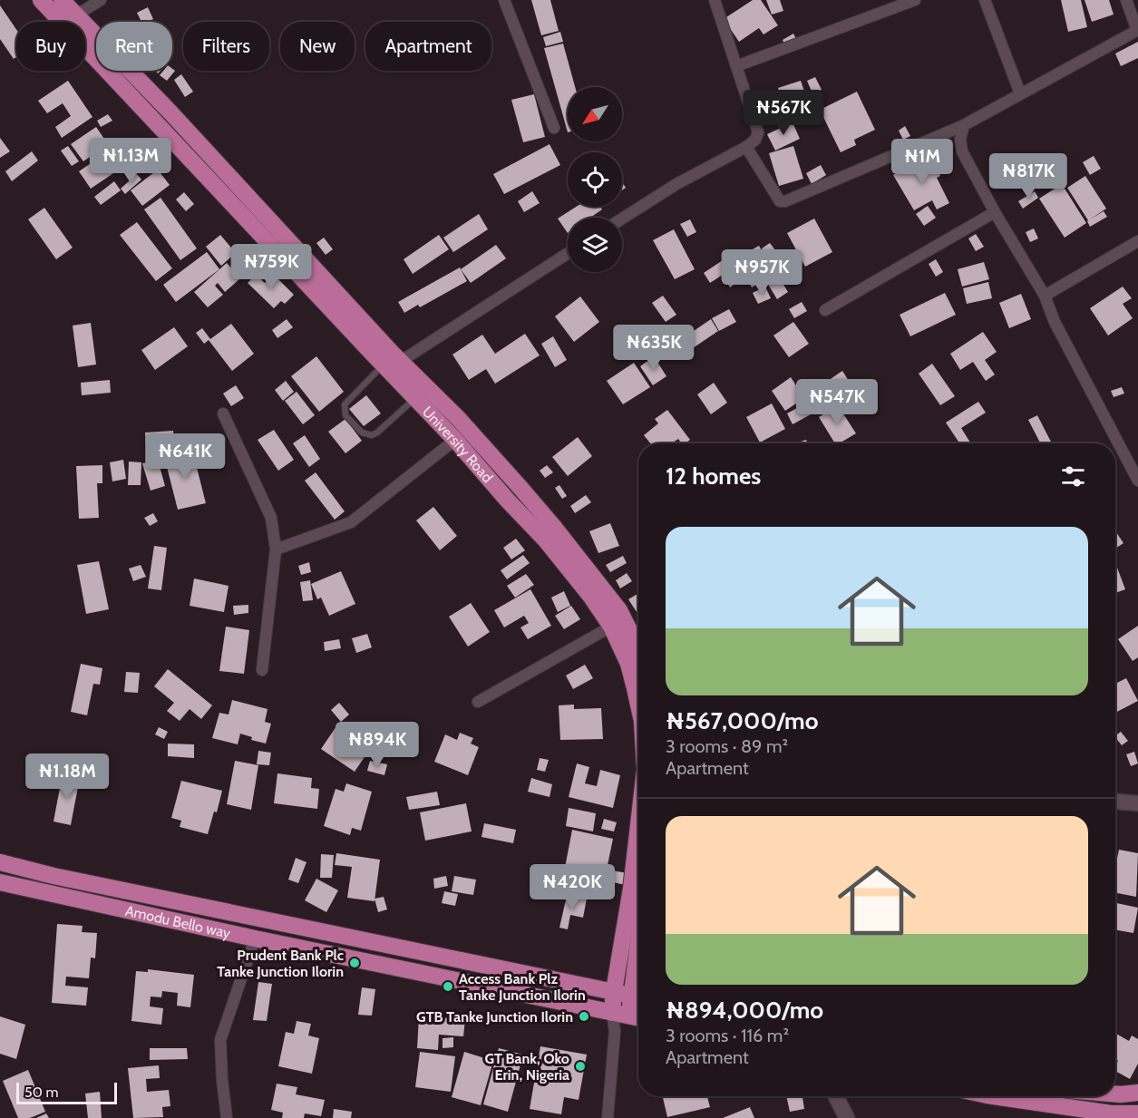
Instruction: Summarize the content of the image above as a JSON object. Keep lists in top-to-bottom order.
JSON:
{
  "streets": {
    "main road": ["University Road", "Amodu Bello way"]
  },
  "crossings": [
    ["University Road", "Amodu Bello way"]
  ],
  "places": [
    "Prudent Bank Plc Tanke Junction Ilorin",
    "Access Bank Plz Tanke Junction Ilorin",
    "GTB Tanke Junction Ilorin",
    "GT Bank, Oko Erin, Nigeria"
  ],
  "scale_bar": "50 m",
  "north": "bottom left",
  "page": {
    "chip": [
      "Buy",
      "Rent",
      "Filters",
      "New",
      "Apartment"
    ],
    "price": [
      "₦567K",
      "₦1.13M",
      "₦1M",
      "₦817K",
      "₦759K",
      "₦957K",
      "₦635K",
      "₦547K",
      "₦641K",
      "₦894K",
      "₦1.18M",
      "₦420K"
    ],
    "heading": "12 homes",
    "list": [
      {
        "name": "₦567,000/mo",
        "note": "3 rooms · 89 m² · Apartment"
      },
      {
        "name": "₦894,000/mo",
        "note": "3 rooms · 116 m² · Apartment"
      }
    ],
    "scale": "50 m"
  }
}
